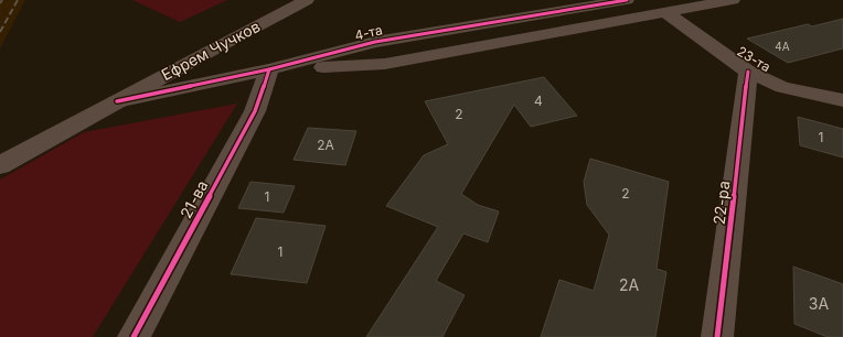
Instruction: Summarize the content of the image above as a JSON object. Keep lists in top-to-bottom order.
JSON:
{
  "streets": {
    "street": [
      "4-та",
      "Ефрем Чучков",
      "23-та",
      "21-ва",
      "22-ра"
    ]
  },
  "crossings": [
    ["4-та", "Ефрем Чучков"],
    ["4-та", "23-та"],
    ["4-та", "21-ва"],
    ["23-та", "22-ра"]
  ],
  "house_numbers": [
    "4А",
    "4",
    "2",
    "1",
    "2А",
    "2",
    "1",
    "1",
    "2А",
    "3А"
  ]
}
